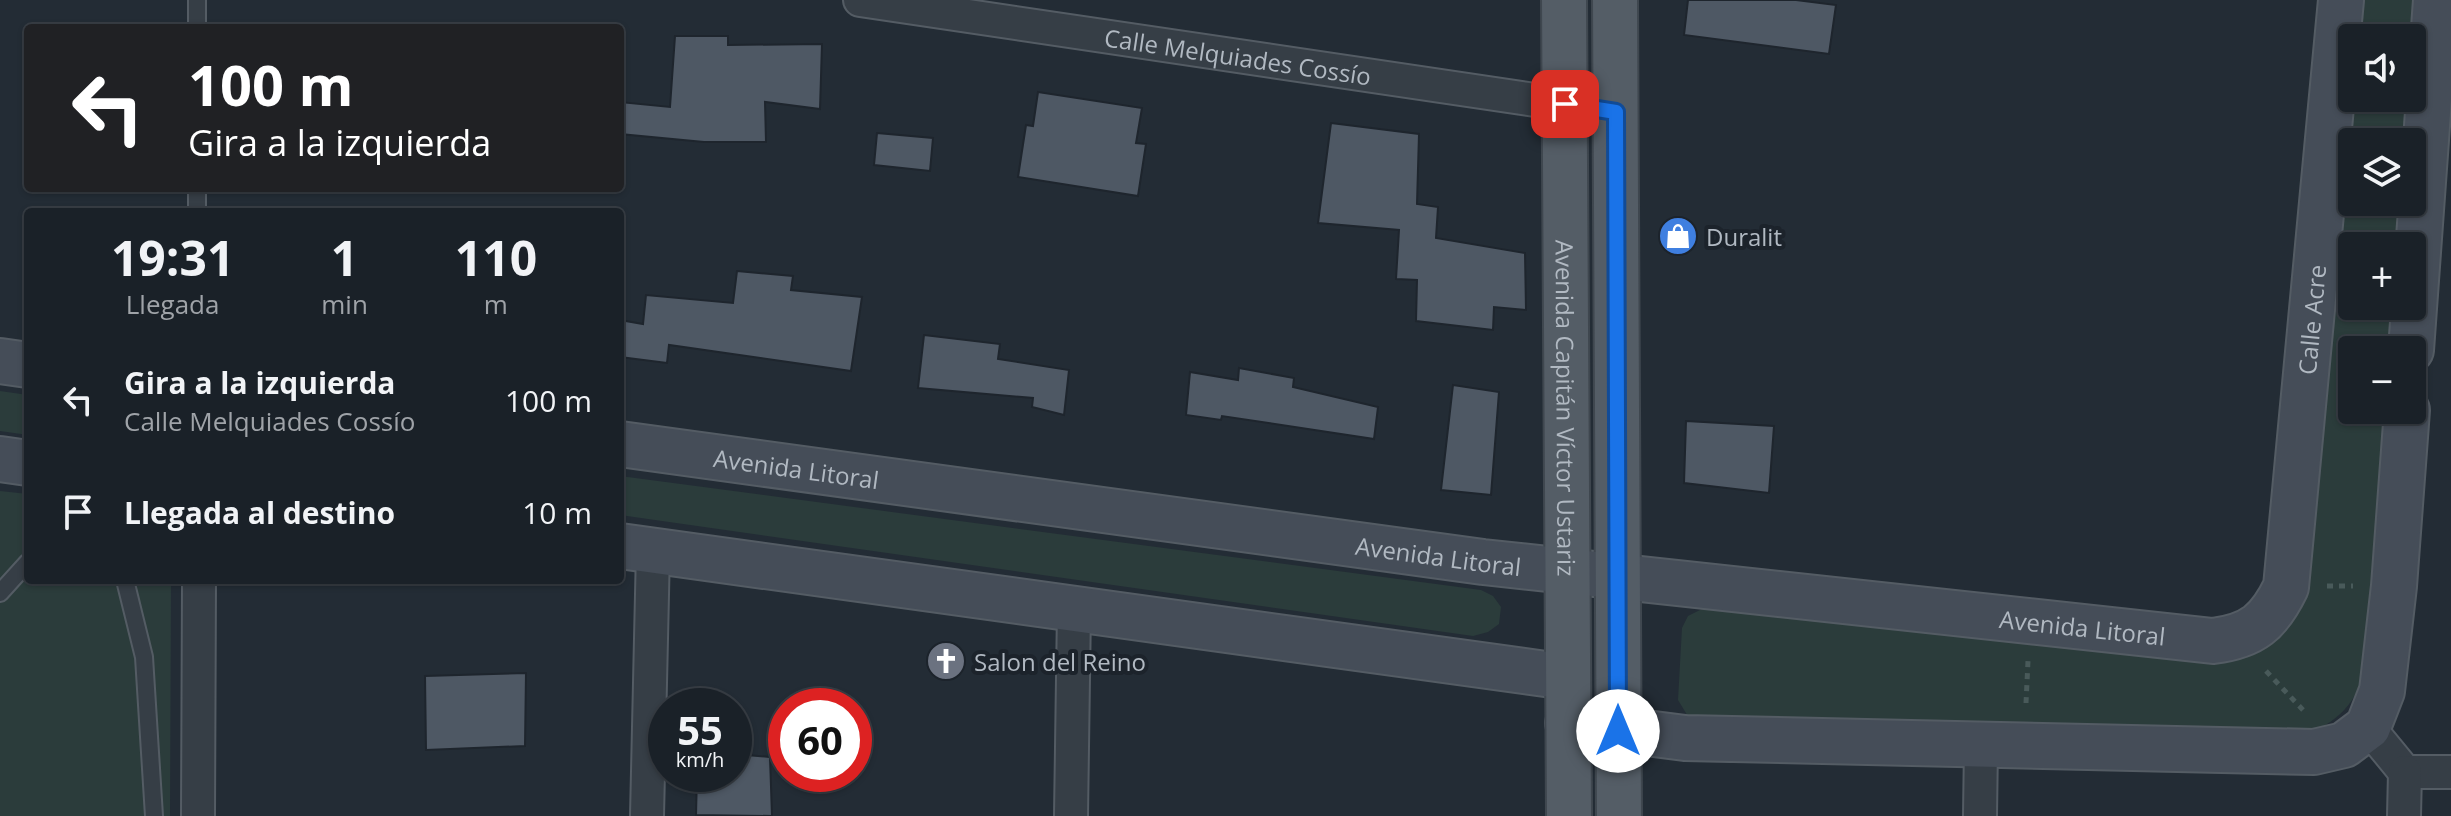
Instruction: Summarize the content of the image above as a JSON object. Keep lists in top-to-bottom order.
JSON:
{
  "streets": {
    "main road": ["Avenida Capitán Víctor Ustariz"],
    "street": ["Calle Melquiades Cossío", "Calle Acre", "Avenida Litoral"]
  },
  "crossings": [
    ["Calle Melquiades Cossío", "Avenida Capitán Víctor Ustariz"],
    ["Calle Acre", "Avenida Litoral"],
    ["Avenida Capitán Víctor Ustariz", "Avenida Litoral"]
  ],
  "places": {
    "shop": ["Duralit"],
    "church": ["Salon del Reino"]
  },
  "page": {
    "map_buttons": ["+", "−"],
    "turn": ["100 m", "Gira a la izquierda"],
    "eta": [
      "19:31",
      "Llegada",
      "1",
      "min",
      "110",
      "m"
    ],
    "list": [
      {
        "name": "Gira a la izquierda",
        "note": "Calle Melquiades Cossío",
        "value": "100 m"
      },
      {
        "name": "Llegada al destino",
        "value": "10 m"
      }
    ],
    "speed": "55 km/h",
    "limit": "60"
  }
}
